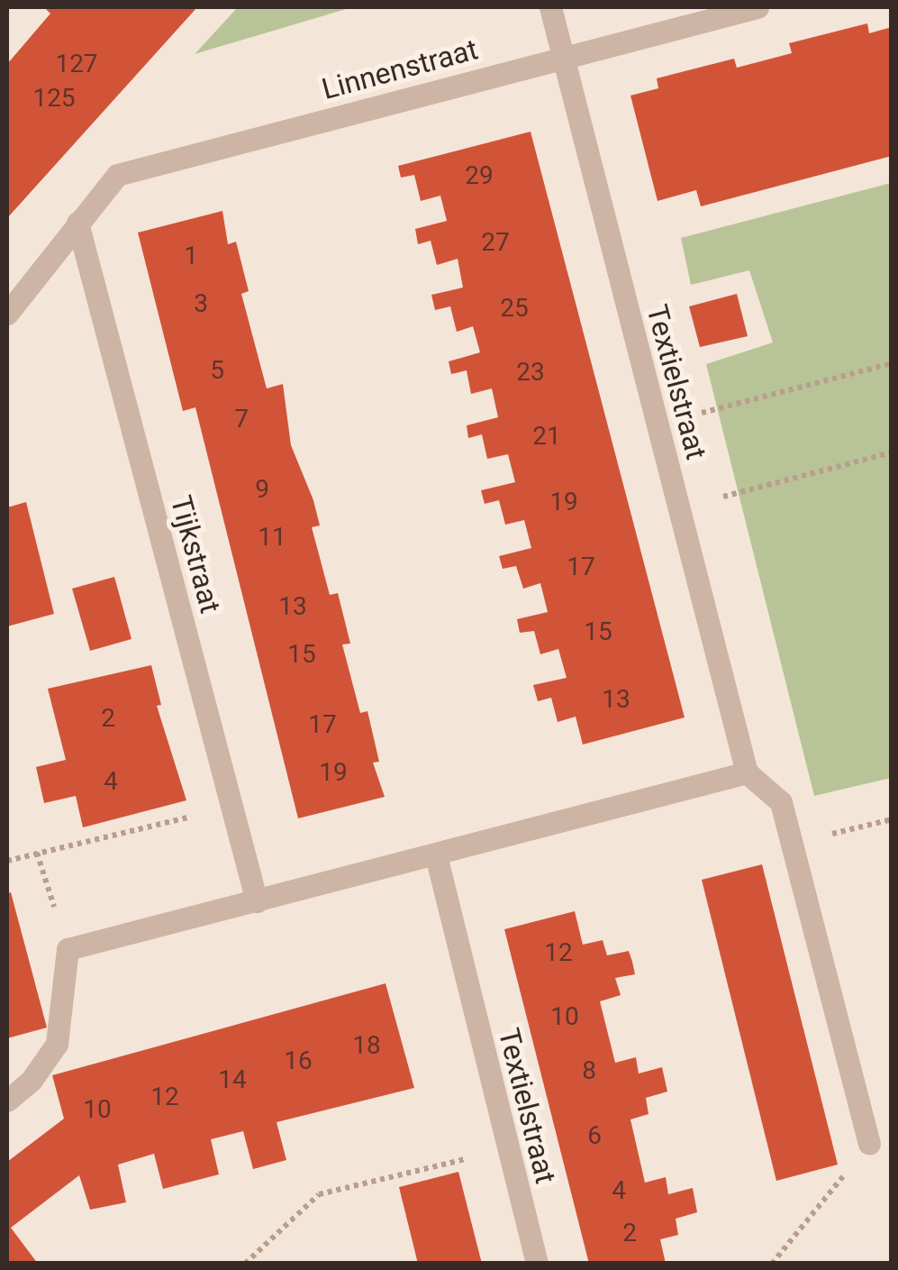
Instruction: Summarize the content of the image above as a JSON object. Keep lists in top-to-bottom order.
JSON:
{
  "streets": {
    "street": ["Linnenstraat", "Textielstraat", "Tijkstraat"]
  },
  "crossings": [
    ["Linnenstraat", "Textielstraat"],
    ["Linnenstraat", "Tijkstraat"]
  ],
  "house_numbers": [
    "127",
    "125",
    "29",
    "27",
    "1",
    "3",
    "25",
    "5",
    "23",
    "7",
    "21",
    "9",
    "19",
    "11",
    "17",
    "13",
    "15",
    "15",
    "13",
    "2",
    "17",
    "19",
    "4",
    "12",
    "10",
    "18",
    "16",
    "8",
    "14",
    "12",
    "10",
    "6",
    "4",
    "2"
  ]
}
